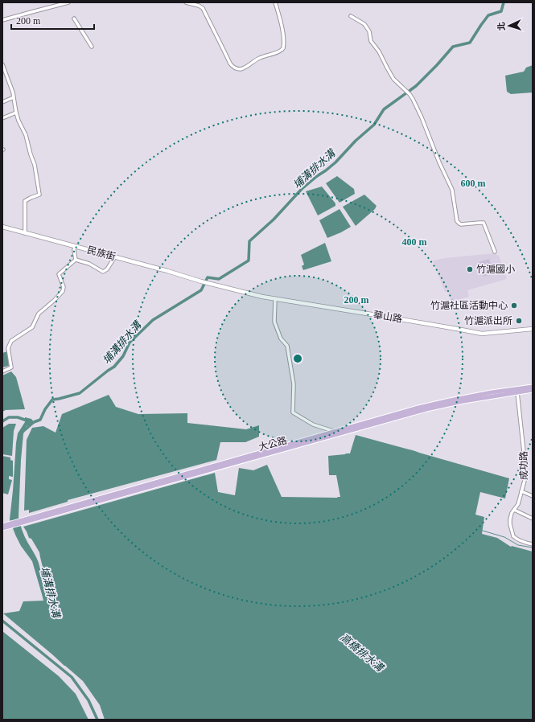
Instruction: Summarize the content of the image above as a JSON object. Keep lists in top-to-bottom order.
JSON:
{
  "streets": {
    "main road": ["大公路"],
    "street": ["民族街", "華山路", "成功路"]
  },
  "crossings": [
    ["民族街", "華山路"],
    ["大公路", "成功路"]
  ],
  "water": ["埔溝排水溝", "高橋排水溝"],
  "places": ["竹滬國小", "竹滬社區活動中心", "竹滬派出所"],
  "scale_bar": "200 m",
  "north": "left",
  "rings": ["600 m", "400 m", "200 m"]
}
